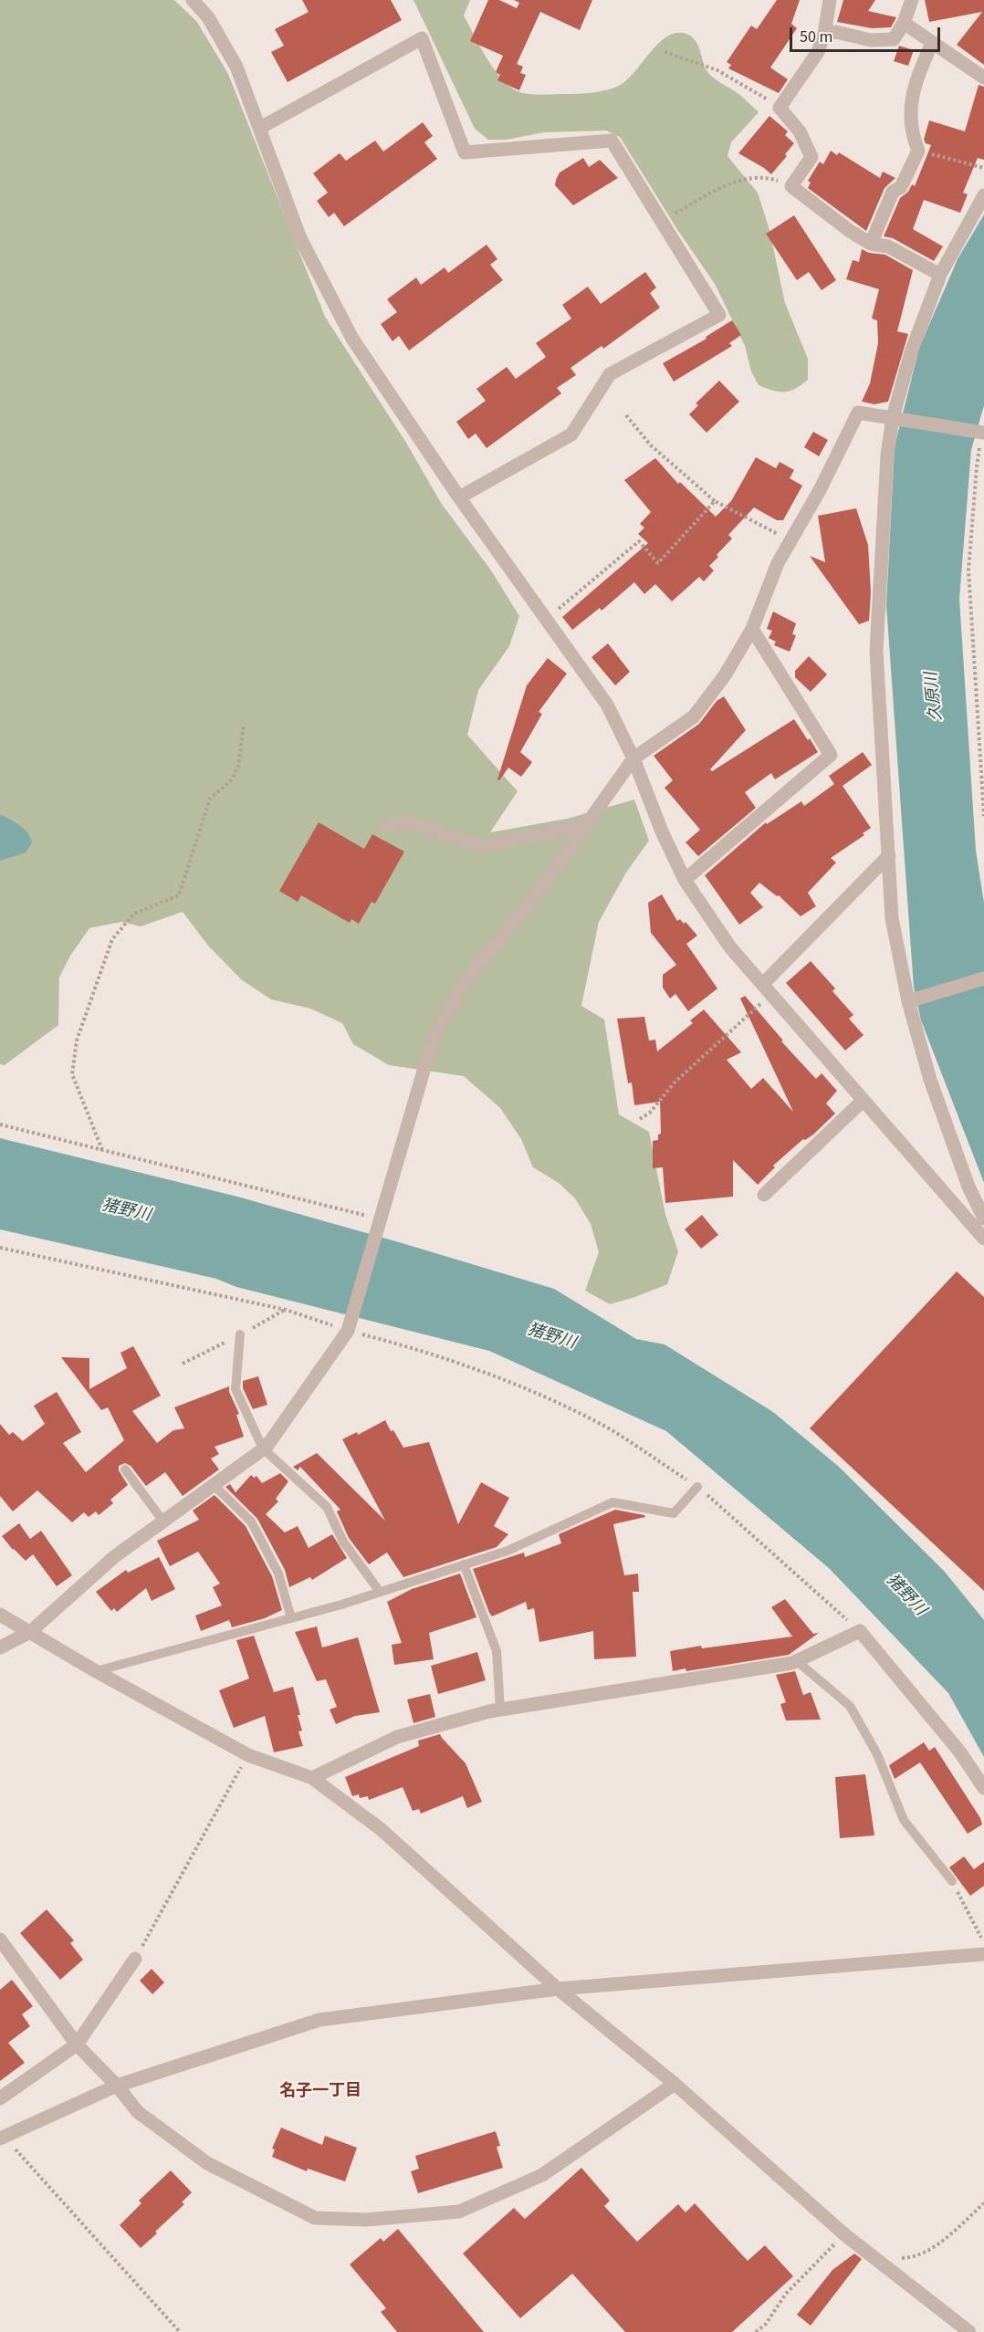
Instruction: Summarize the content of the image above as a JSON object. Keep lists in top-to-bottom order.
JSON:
{
  "districts": ["名子一丁目"],
  "water": ["久原川", "猪野川"],
  "scale_bar": "50 m"
}
